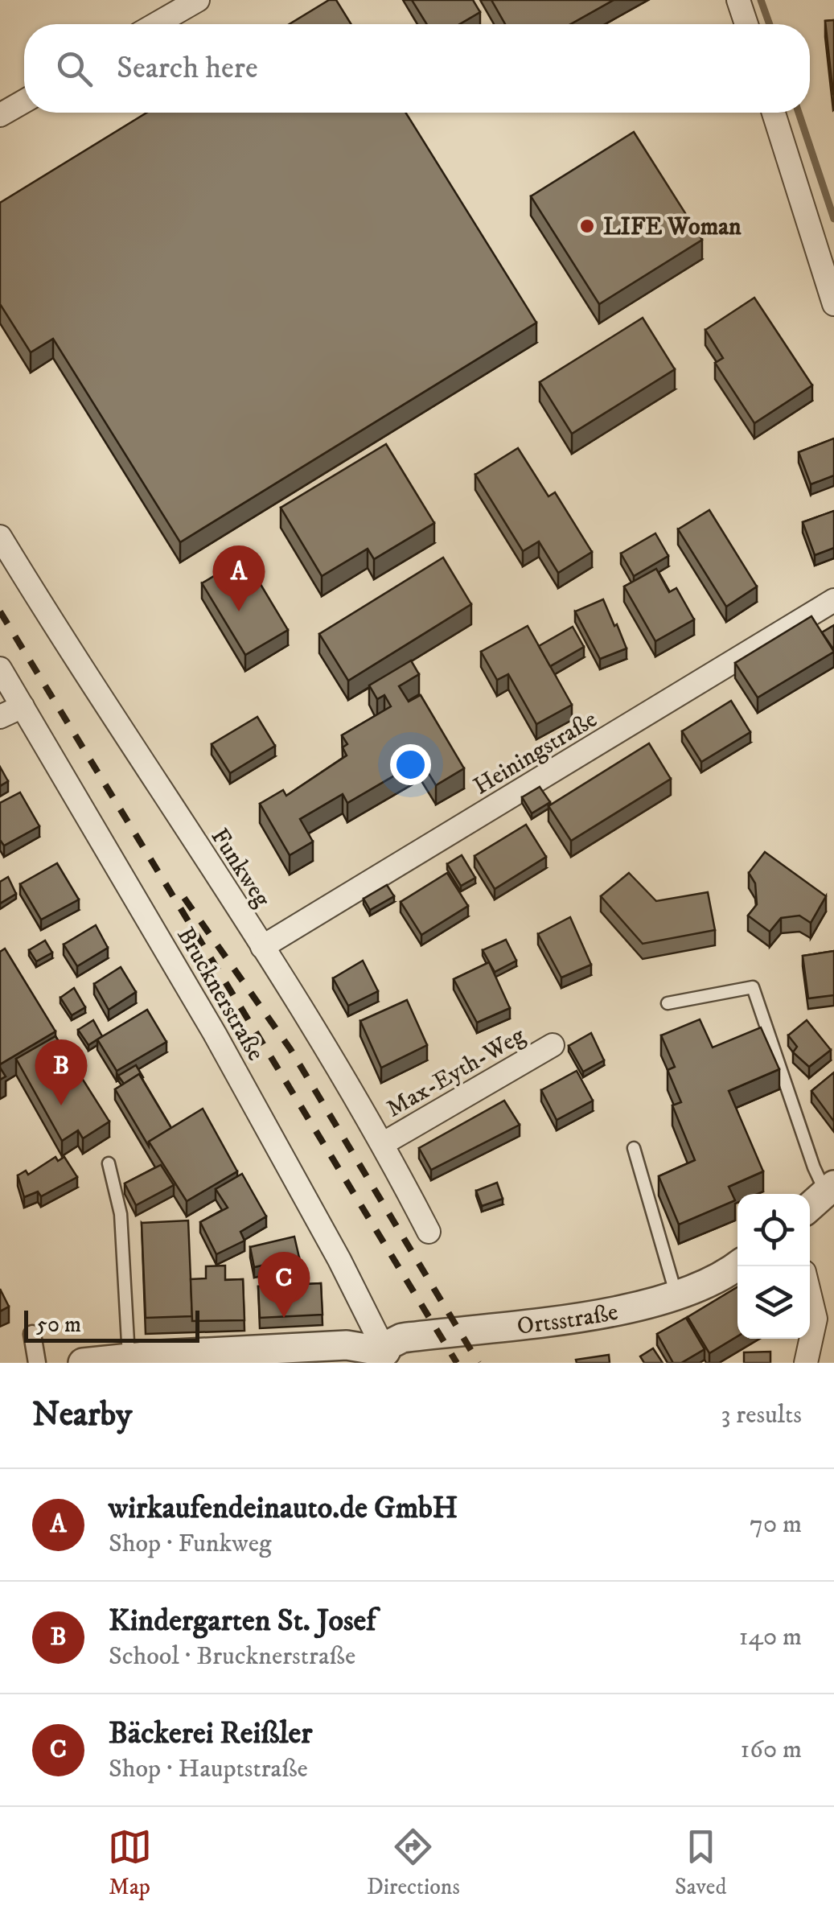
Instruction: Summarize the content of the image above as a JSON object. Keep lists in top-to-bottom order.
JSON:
{
  "streets": {
    "street": [
      "Heiningstraße",
      "Funkweg",
      "Brucknerstraße",
      "Max-Eyth-Weg",
      "Ortsstraße"
    ]
  },
  "crossings": [
    ["Heiningstraße", "Funkweg"],
    ["Funkweg", "Max-Eyth-Weg"],
    ["Brucknerstraße", "Ortsstraße"]
  ],
  "places": ["LIFE Woman"],
  "scale_bar": "50 m",
  "page": {
    "search": "Search here",
    "pins": ["A", "B", "C"],
    "scale": "50 m",
    "heading": ["Nearby", "3 results"],
    "list": [
      {
        "mark": "A",
        "name": "wirkaufendeinauto.de GmbH",
        "note": "Shop · Funkweg",
        "value": "70 m"
      },
      {
        "mark": "B",
        "name": "Kindergarten St. Josef",
        "note": "School · Brucknerstraße",
        "value": "140 m"
      },
      {
        "mark": "C",
        "name": "Bäckerei Reißler",
        "note": "Shop · Hauptstraße",
        "value": "160 m"
      }
    ],
    "nav": ["Map", "Directions", "Saved"]
  }
}
